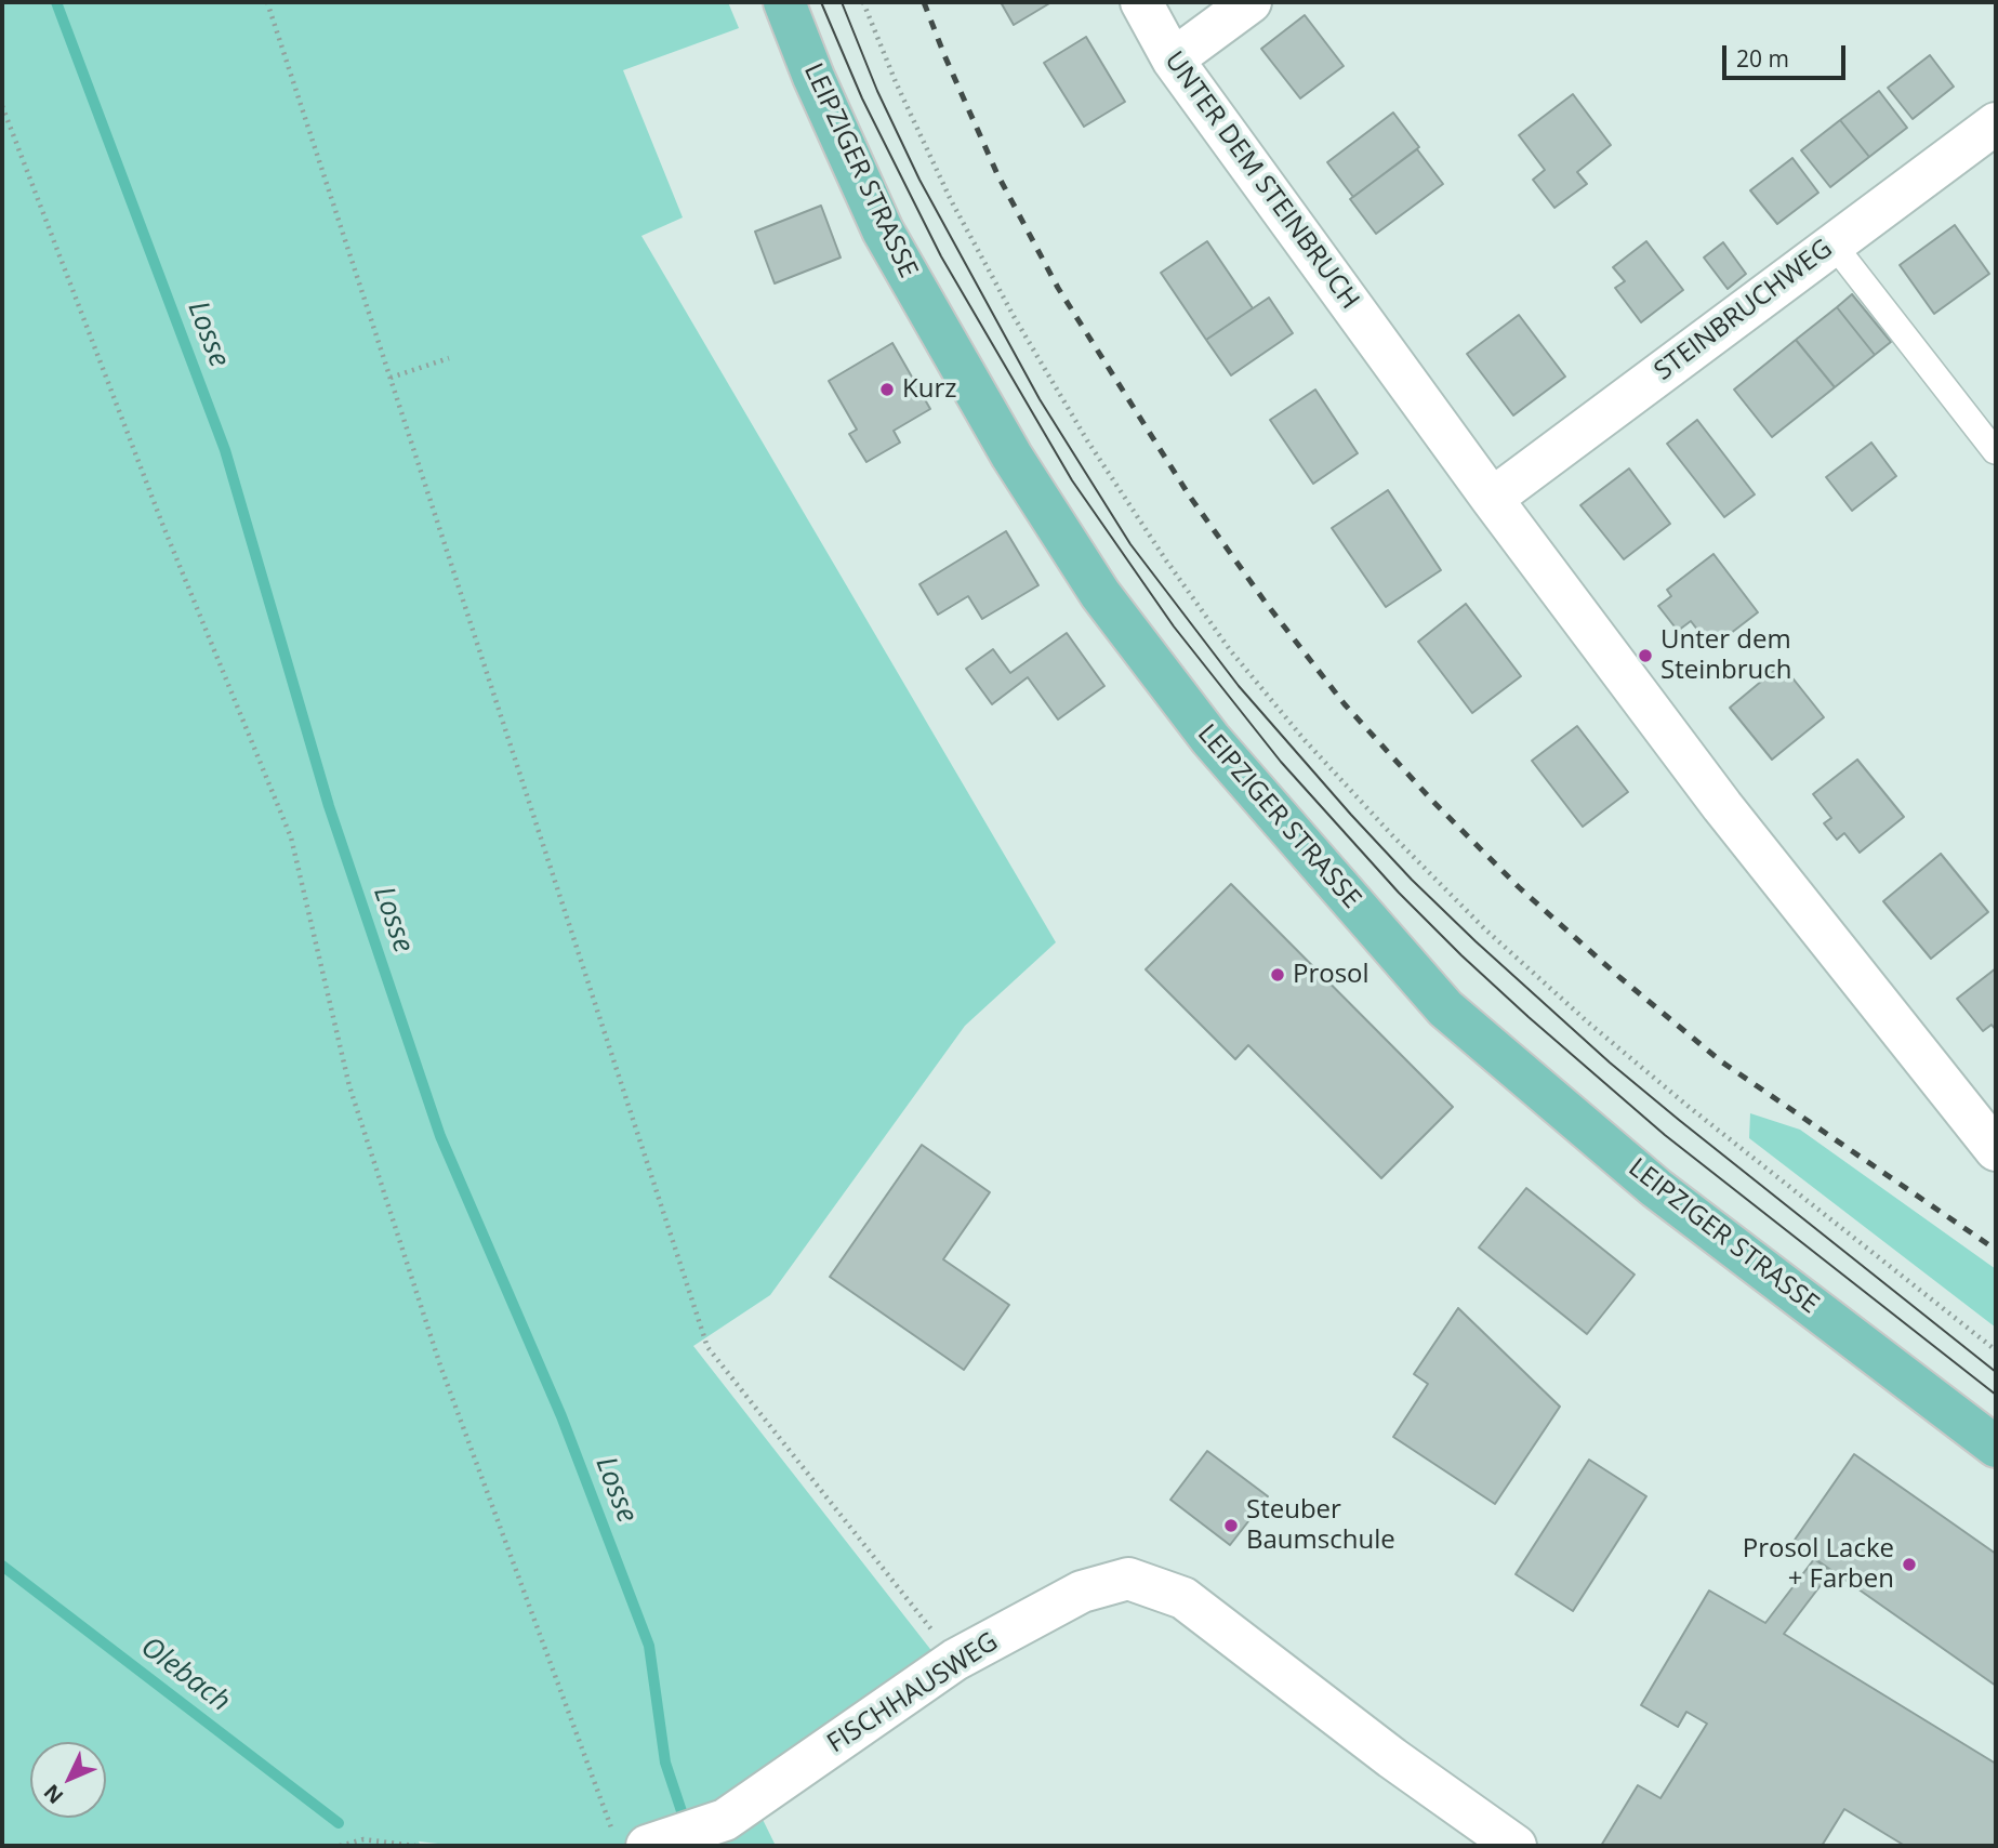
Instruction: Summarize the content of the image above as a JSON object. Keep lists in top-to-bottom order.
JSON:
{
  "streets": {
    "main road": ["LEIPZIGER STRASSE"],
    "street": ["UNTER DEM STEINBRUCH", "STEINBRUCHWEG", "FISCHHAUSWEG"]
  },
  "crossings": [
    ["UNTER DEM STEINBRUCH", "STEINBRUCHWEG"]
  ],
  "water": ["Losse", "Olebach"],
  "places": [
    "Kurz",
    "Unter dem Steinbruch",
    "Prosol",
    "Steuber Baumschule",
    "Prosol Lacke + Farben"
  ],
  "scale_bar": "20 m",
  "north": "bottom left"
}
